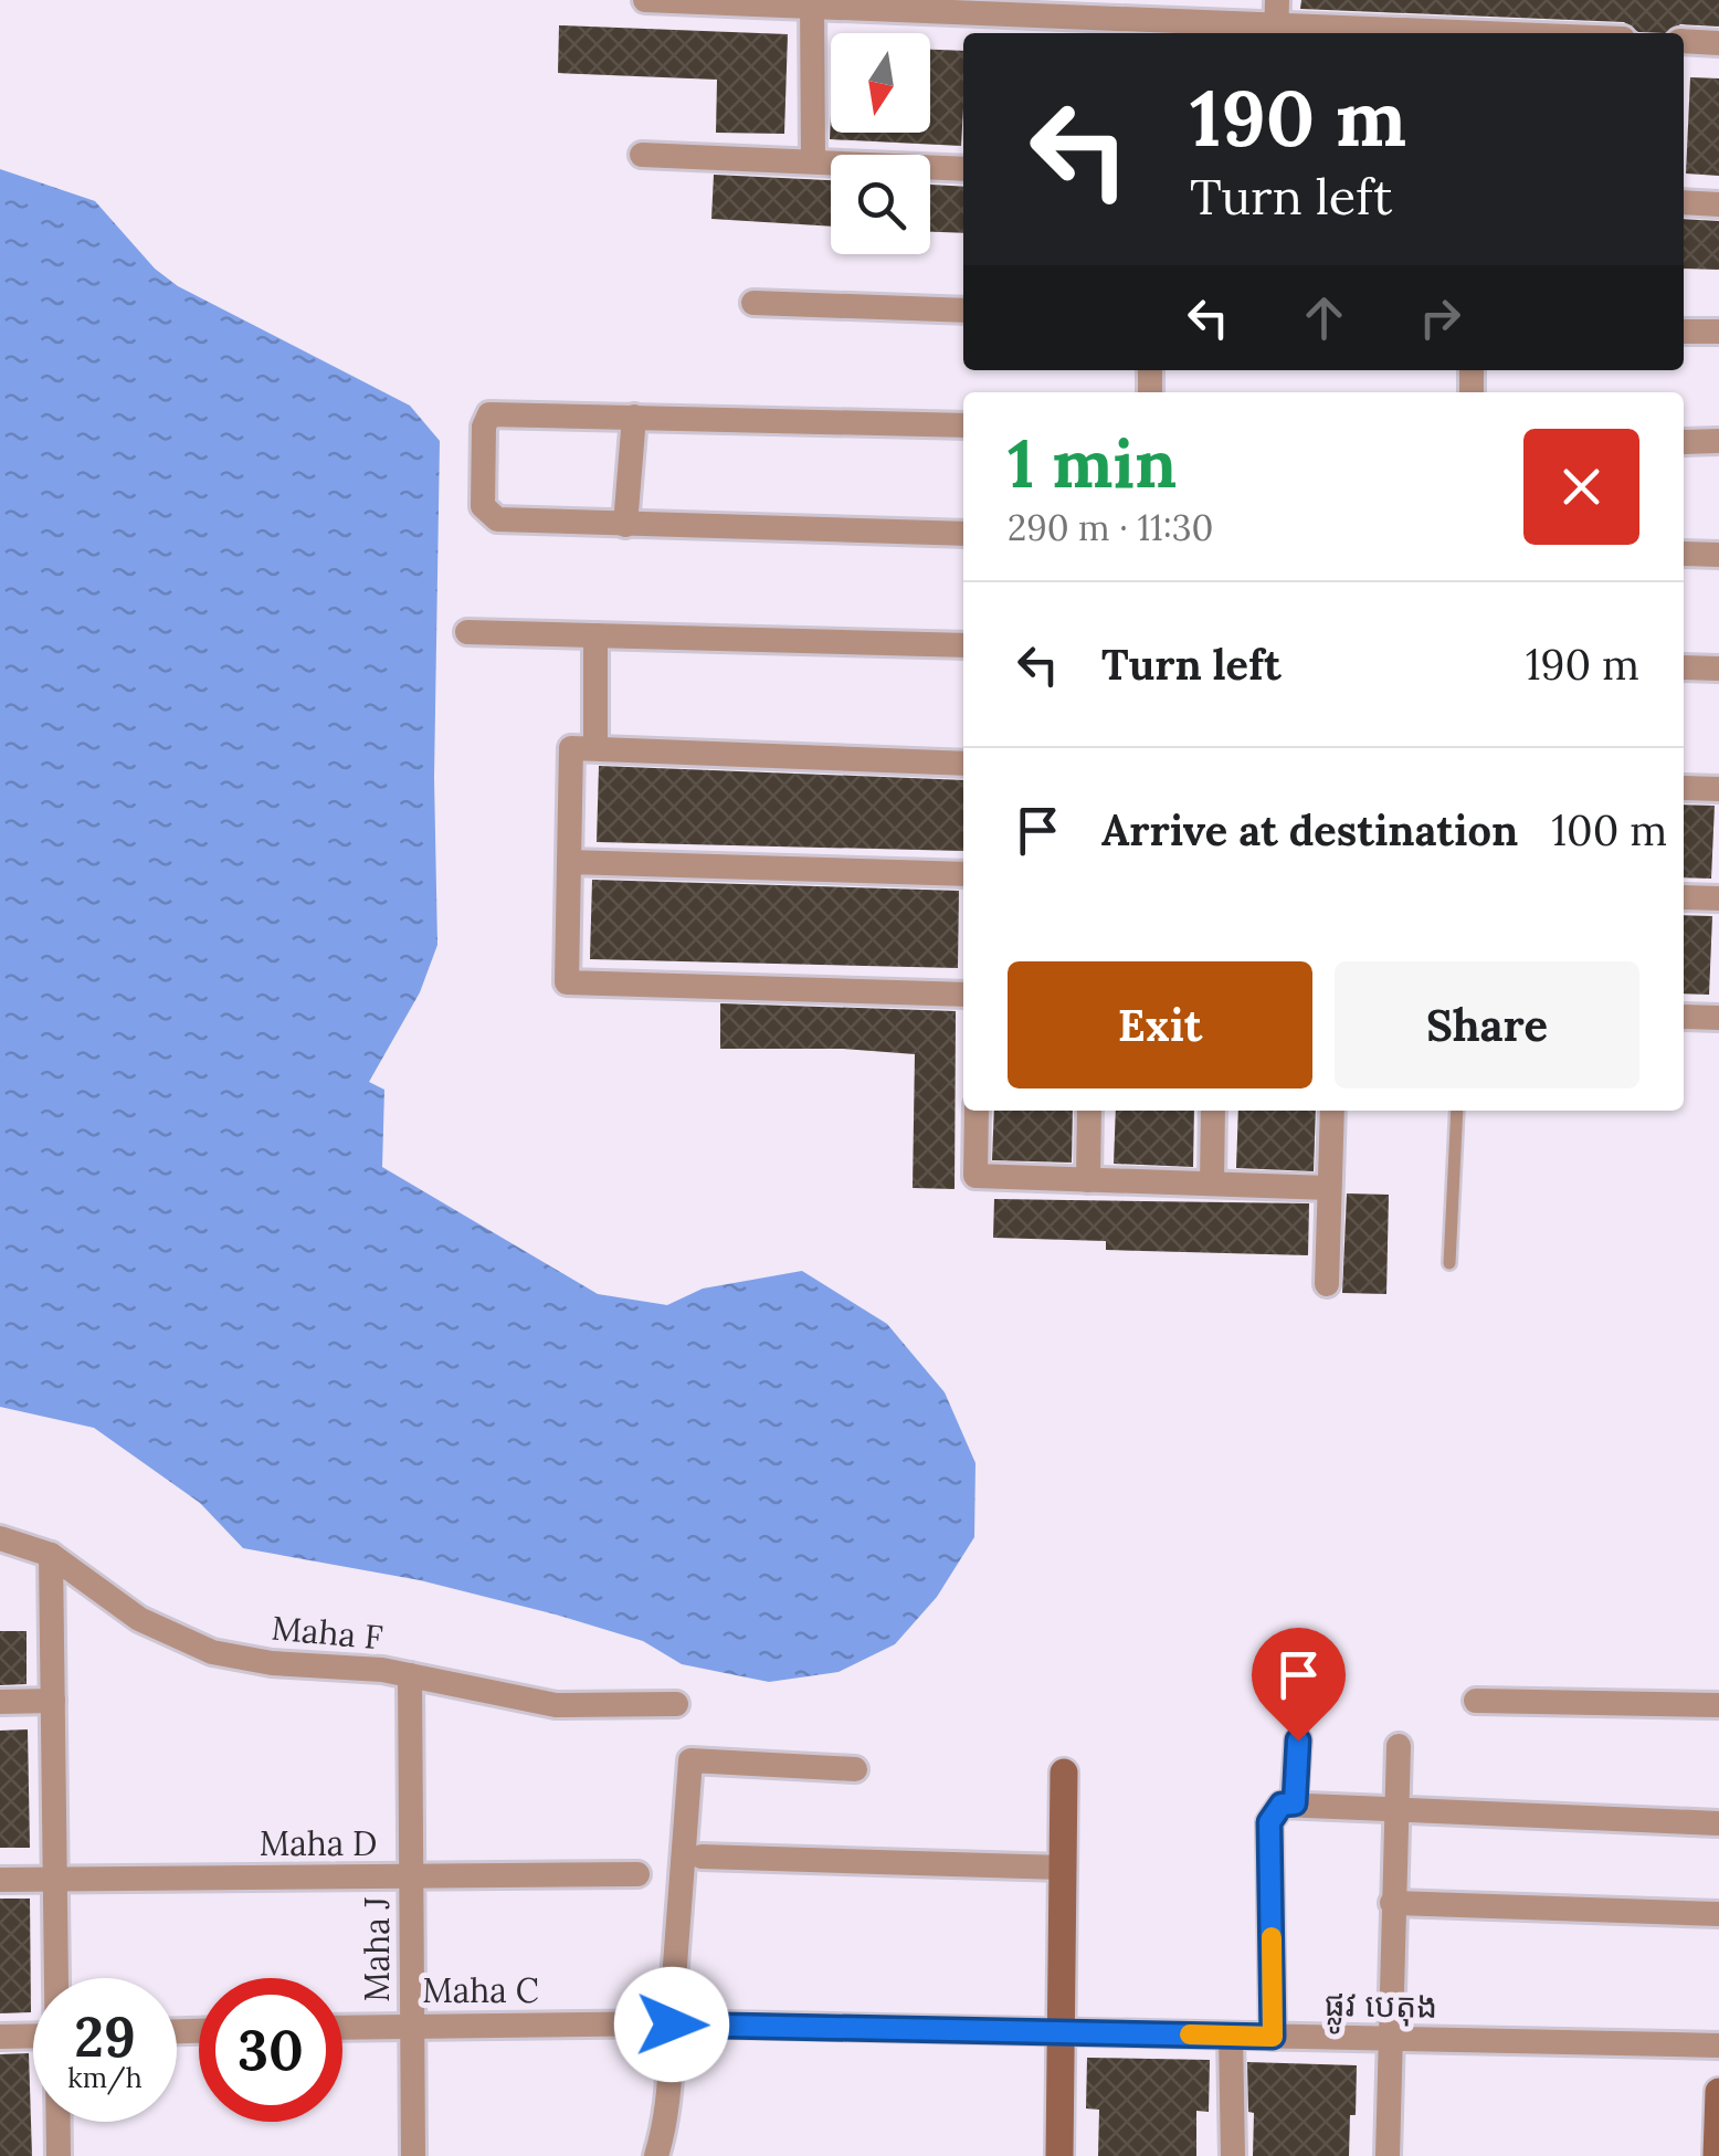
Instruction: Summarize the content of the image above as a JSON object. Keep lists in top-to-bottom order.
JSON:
{
  "streets": {
    "street": [
      "Maha F",
      "Maha D",
      "Maha J",
      "Maha C",
      "ផ្លូវ បេតុង"
    ]
  },
  "crossings": [
    ["Maha F", "Maha J"],
    ["Maha D", "Maha J"],
    ["Maha J", "Maha C"],
    ["Maha C", "ផ្លូវ បេតុង"]
  ],
  "north": "bottom",
  "page": {
    "turn": ["190 m", "Turn left"],
    "heading": ["1 min", "290 m · 11:30"],
    "list": [
      {
        "name": "Turn left",
        "value": "190 m"
      },
      {
        "name": "Arrive at destination",
        "value": "100 m"
      }
    ],
    "buttons": ["Exit", "Share"],
    "speed": "29 km/h",
    "limit": "30"
  }
}
